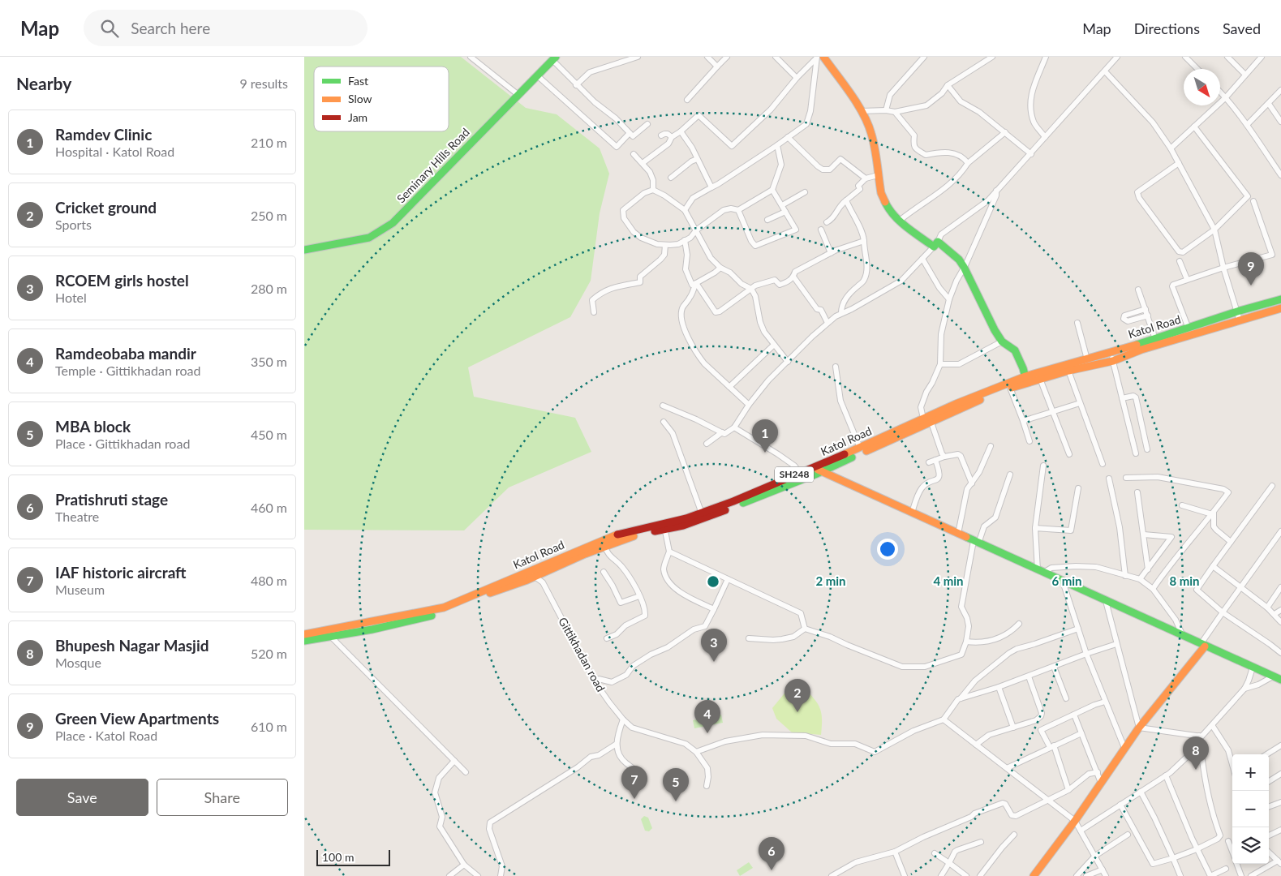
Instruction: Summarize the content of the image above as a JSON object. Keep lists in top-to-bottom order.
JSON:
{
  "streets": {
    "main road": ["Seminary Hills Road", "Katol Road", "SH248"],
    "street": ["Gittikhadan road"]
  },
  "crossings": [
    ["Katol Road", "Gittikhadan road"]
  ],
  "legend": ["Fast", "Slow", "Jam"],
  "scale_bar": "100 m",
  "north": "bottom right",
  "page": {
    "header": "Map",
    "search": "Search here",
    "nav": ["Map", "Directions", "Saved"],
    "heading": ["Nearby", "9 results"],
    "list": [
      {
        "mark": "1",
        "name": "Ramdev Clinic",
        "note": "Hospital · Katol Road",
        "value": "210 m"
      },
      {
        "mark": "2",
        "name": "Cricket ground",
        "note": "Sports",
        "value": "250 m"
      },
      {
        "mark": "3",
        "name": "RCOEM girls hostel",
        "note": "Hotel",
        "value": "280 m"
      },
      {
        "mark": "4",
        "name": "Ramdeobaba mandir",
        "note": "Temple · Gittikhadan road",
        "value": "350 m"
      },
      {
        "mark": "5",
        "name": "MBA block",
        "note": "Place · Gittikhadan road",
        "value": "450 m"
      },
      {
        "mark": "6",
        "name": "Pratishruti stage",
        "note": "Theatre",
        "value": "460 m"
      },
      {
        "mark": "7",
        "name": "IAF historic aircraft",
        "note": "Museum",
        "value": "480 m"
      },
      {
        "mark": "8",
        "name": "Bhupesh Nagar Masjid",
        "note": "Mosque",
        "value": "520 m"
      },
      {
        "mark": "9",
        "name": "Green View Apartments",
        "note": "Place · Katol Road",
        "value": "610 m"
      }
    ],
    "pins": [
      "9",
      "1",
      "3",
      "2",
      "4",
      "8",
      "7",
      "5",
      "6"
    ],
    "map_buttons": ["+", "−"],
    "buttons": ["Save", "Share"],
    "scale": "100 m"
  },
  "rings": [
    "2 min",
    "4 min",
    "6 min",
    "8 min"
  ]
}
